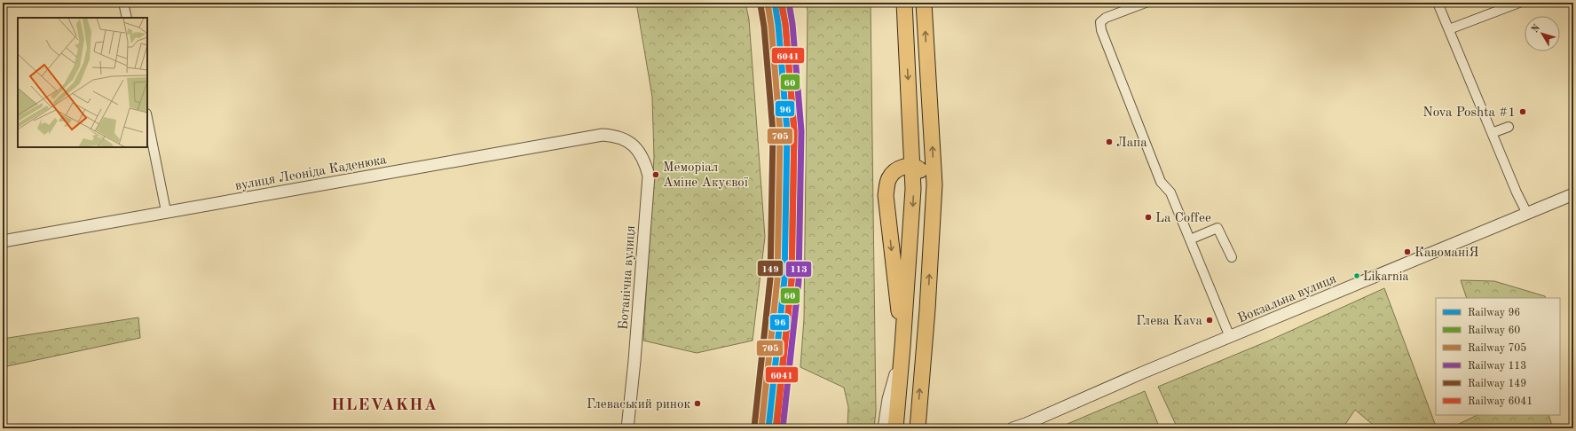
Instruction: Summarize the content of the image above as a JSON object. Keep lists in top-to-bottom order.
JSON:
{
  "streets": {
    "street": ["вулиця Леоніда Каденюка", "Ботанічна вулиця", "Вокзальна вулиця"]
  },
  "crossings": [
    ["вулиця Леоніда Каденюка", "Ботанічна вулиця"]
  ],
  "districts": ["HLEVAKHA"],
  "places": [
    "Nova Poshta #1",
    "Лапа",
    "Меморіал Аміне Акуєвої",
    "La Coffee",
    "КавоманіЯ",
    "Likarnia",
    "Глева Kava",
    "Глеваський ринок"
  ],
  "lines": [
    "rail line 96",
    "rail line 60",
    "rail line 113",
    "rail line 6041",
    "rail line 705",
    "rail line 149"
  ],
  "legend": [
    "Railway 96",
    "Railway 60",
    "Railway 705",
    "Railway 113",
    "Railway 149",
    "Railway 6041"
  ],
  "north": "top left"
}
